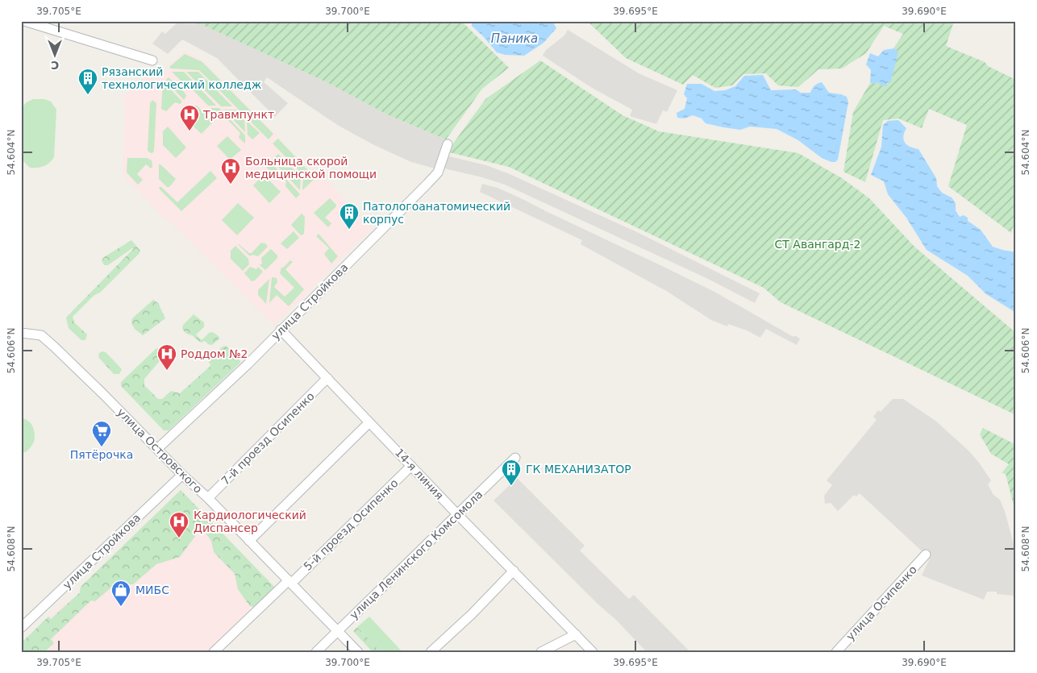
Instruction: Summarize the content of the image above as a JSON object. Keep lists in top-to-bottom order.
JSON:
{
  "streets": {
    "street": [
      "улица Стройкова",
      "7-й проезд Осипенко",
      "улица Островского",
      "14-я линия",
      "5-й проезд Осипенко",
      "улица Ленинского Комсомола",
      "улица Осипенко"
    ]
  },
  "crossings": [
    ["улица Стройкова", "улица Островского"],
    ["улица Стройкова", "14-я линия"],
    ["7-й проезд Осипенко", "улица Островского"],
    ["7-й проезд Осипенко", "14-я линия"],
    ["улица Островского", "5-й проезд Осипенко"],
    ["улица Островского", "улица Ленинского Комсомола"],
    ["14-я линия", "5-й проезд Осипенко"],
    ["14-я линия", "улица Ленинского Комсомола"]
  ],
  "water": ["Паника"],
  "parks": ["СТ Авангард-2"],
  "places": {
    "building": ["Рязанский технологический колледж", "Патологоанатомический корпус", "ГК МЕХАНИЗАТОР"],
    "hospital": [
      "Травмпункт",
      "Больница скорой медицинской помощи",
      "Роддом №2",
      "Кардиологический Диспансер"
    ],
    "supermarket": ["Пятёрочка"],
    "shop": ["МИБС"]
  },
  "north": "bottom",
  "coordinates": [
    "39.705°E",
    "39.700°E",
    "39.695°E",
    "39.690°E",
    "54.604°N",
    "54.606°N",
    "54.608°N"
  ]
}
